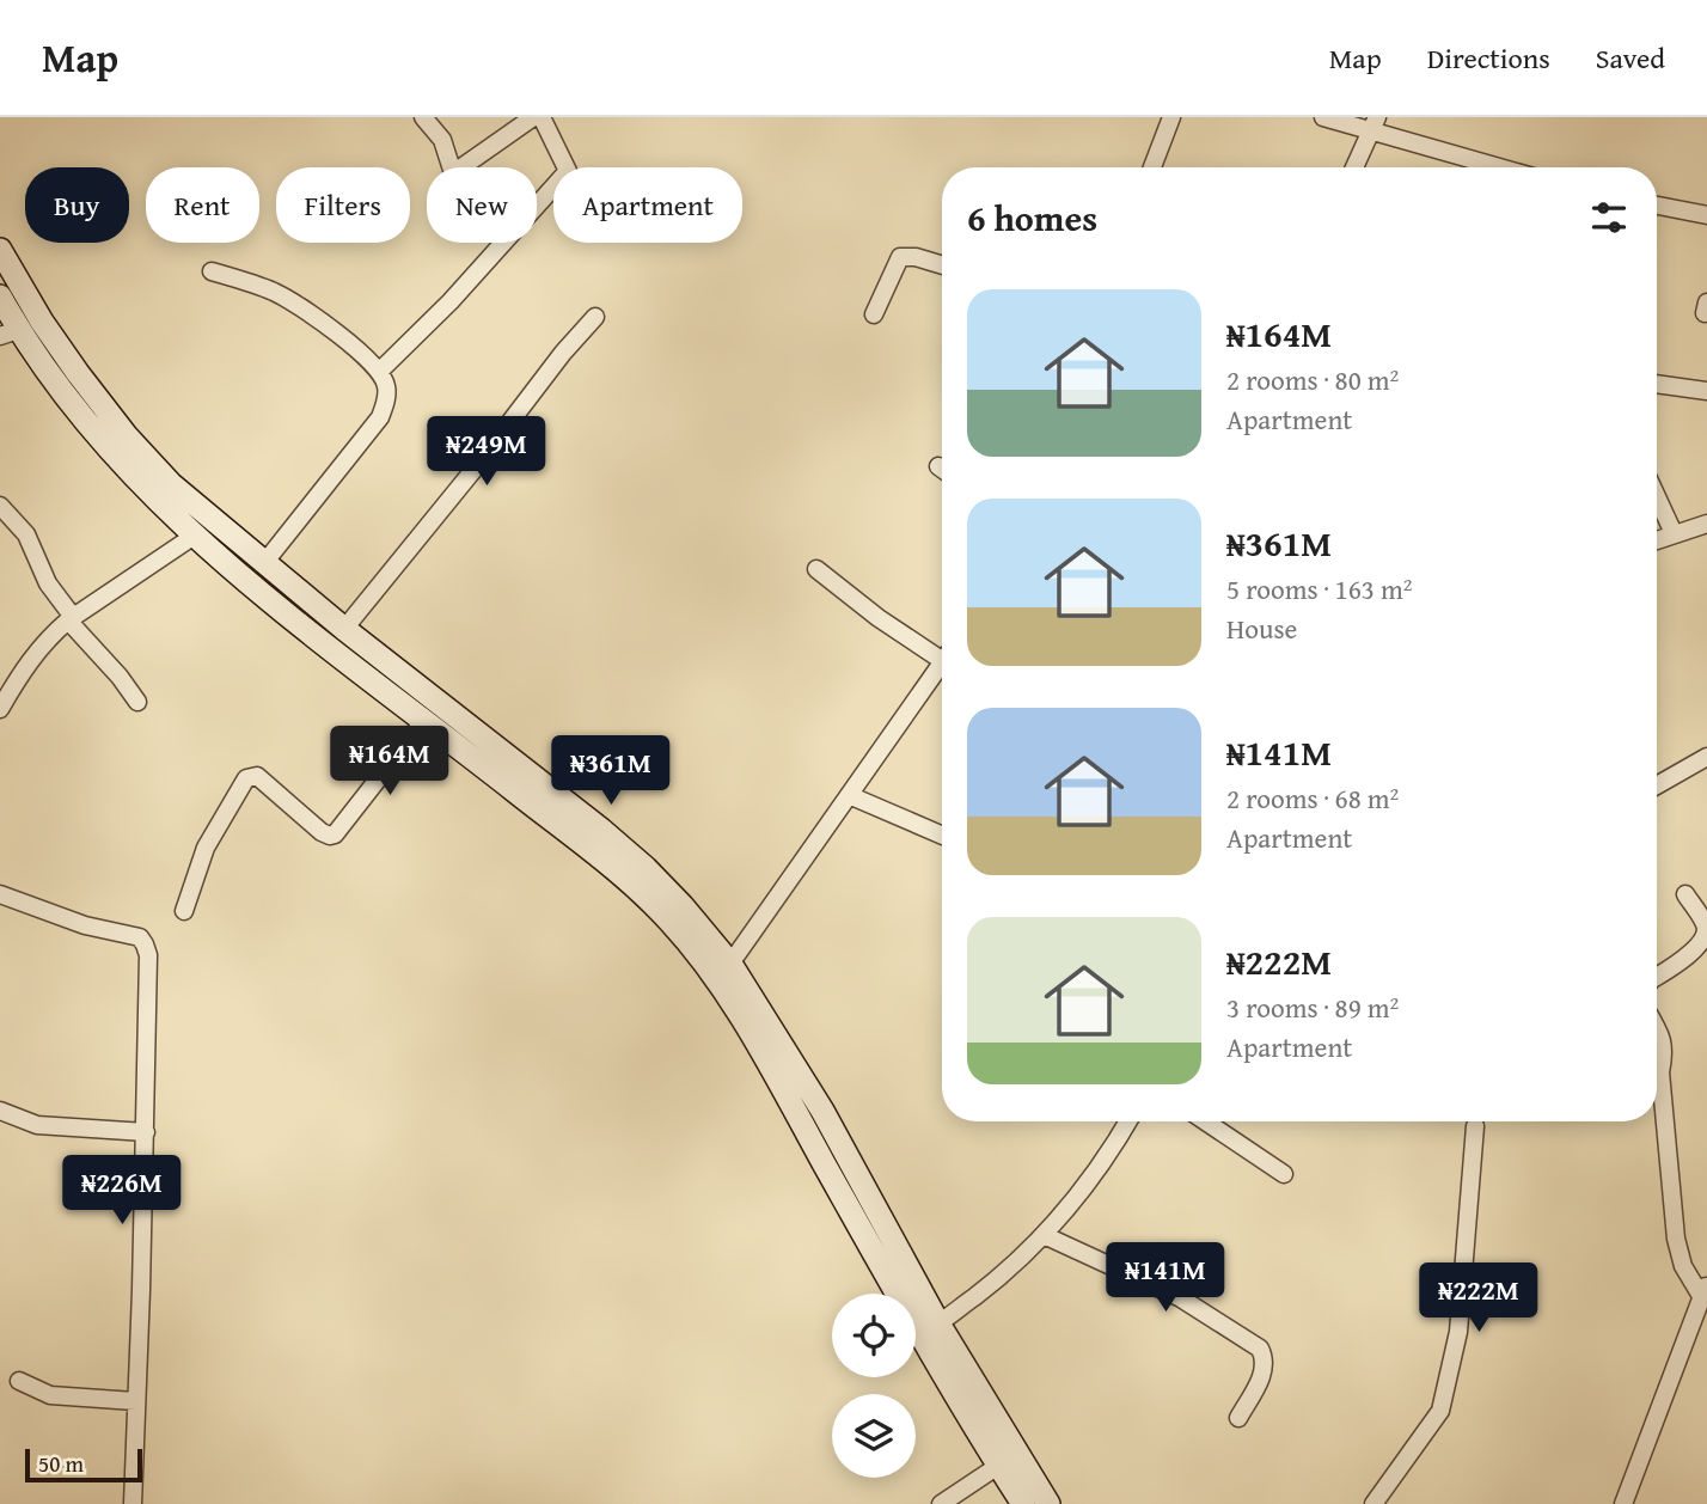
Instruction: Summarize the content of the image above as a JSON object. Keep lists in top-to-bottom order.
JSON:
{
  "scale_bar": "50 m",
  "page": {
    "header": "Map",
    "nav": ["Map", "Directions", "Saved"],
    "chip": [
      "Buy",
      "Rent",
      "Filters",
      "New",
      "Apartment"
    ],
    "heading": "6 homes",
    "list": [
      {
        "name": "₦164M",
        "note": "2 rooms · 80 m² · Apartment"
      },
      {
        "name": "₦361M",
        "note": "5 rooms · 163 m² · House"
      },
      {
        "name": "₦141M",
        "note": "2 rooms · 68 m² · Apartment"
      },
      {
        "name": "₦222M",
        "note": "3 rooms · 89 m² · Apartment"
      }
    ],
    "price": [
      "₦249M",
      "₦164M",
      "₦361M",
      "₦226M",
      "₦141M",
      "₦222M"
    ],
    "scale": "50 m"
  }
}
